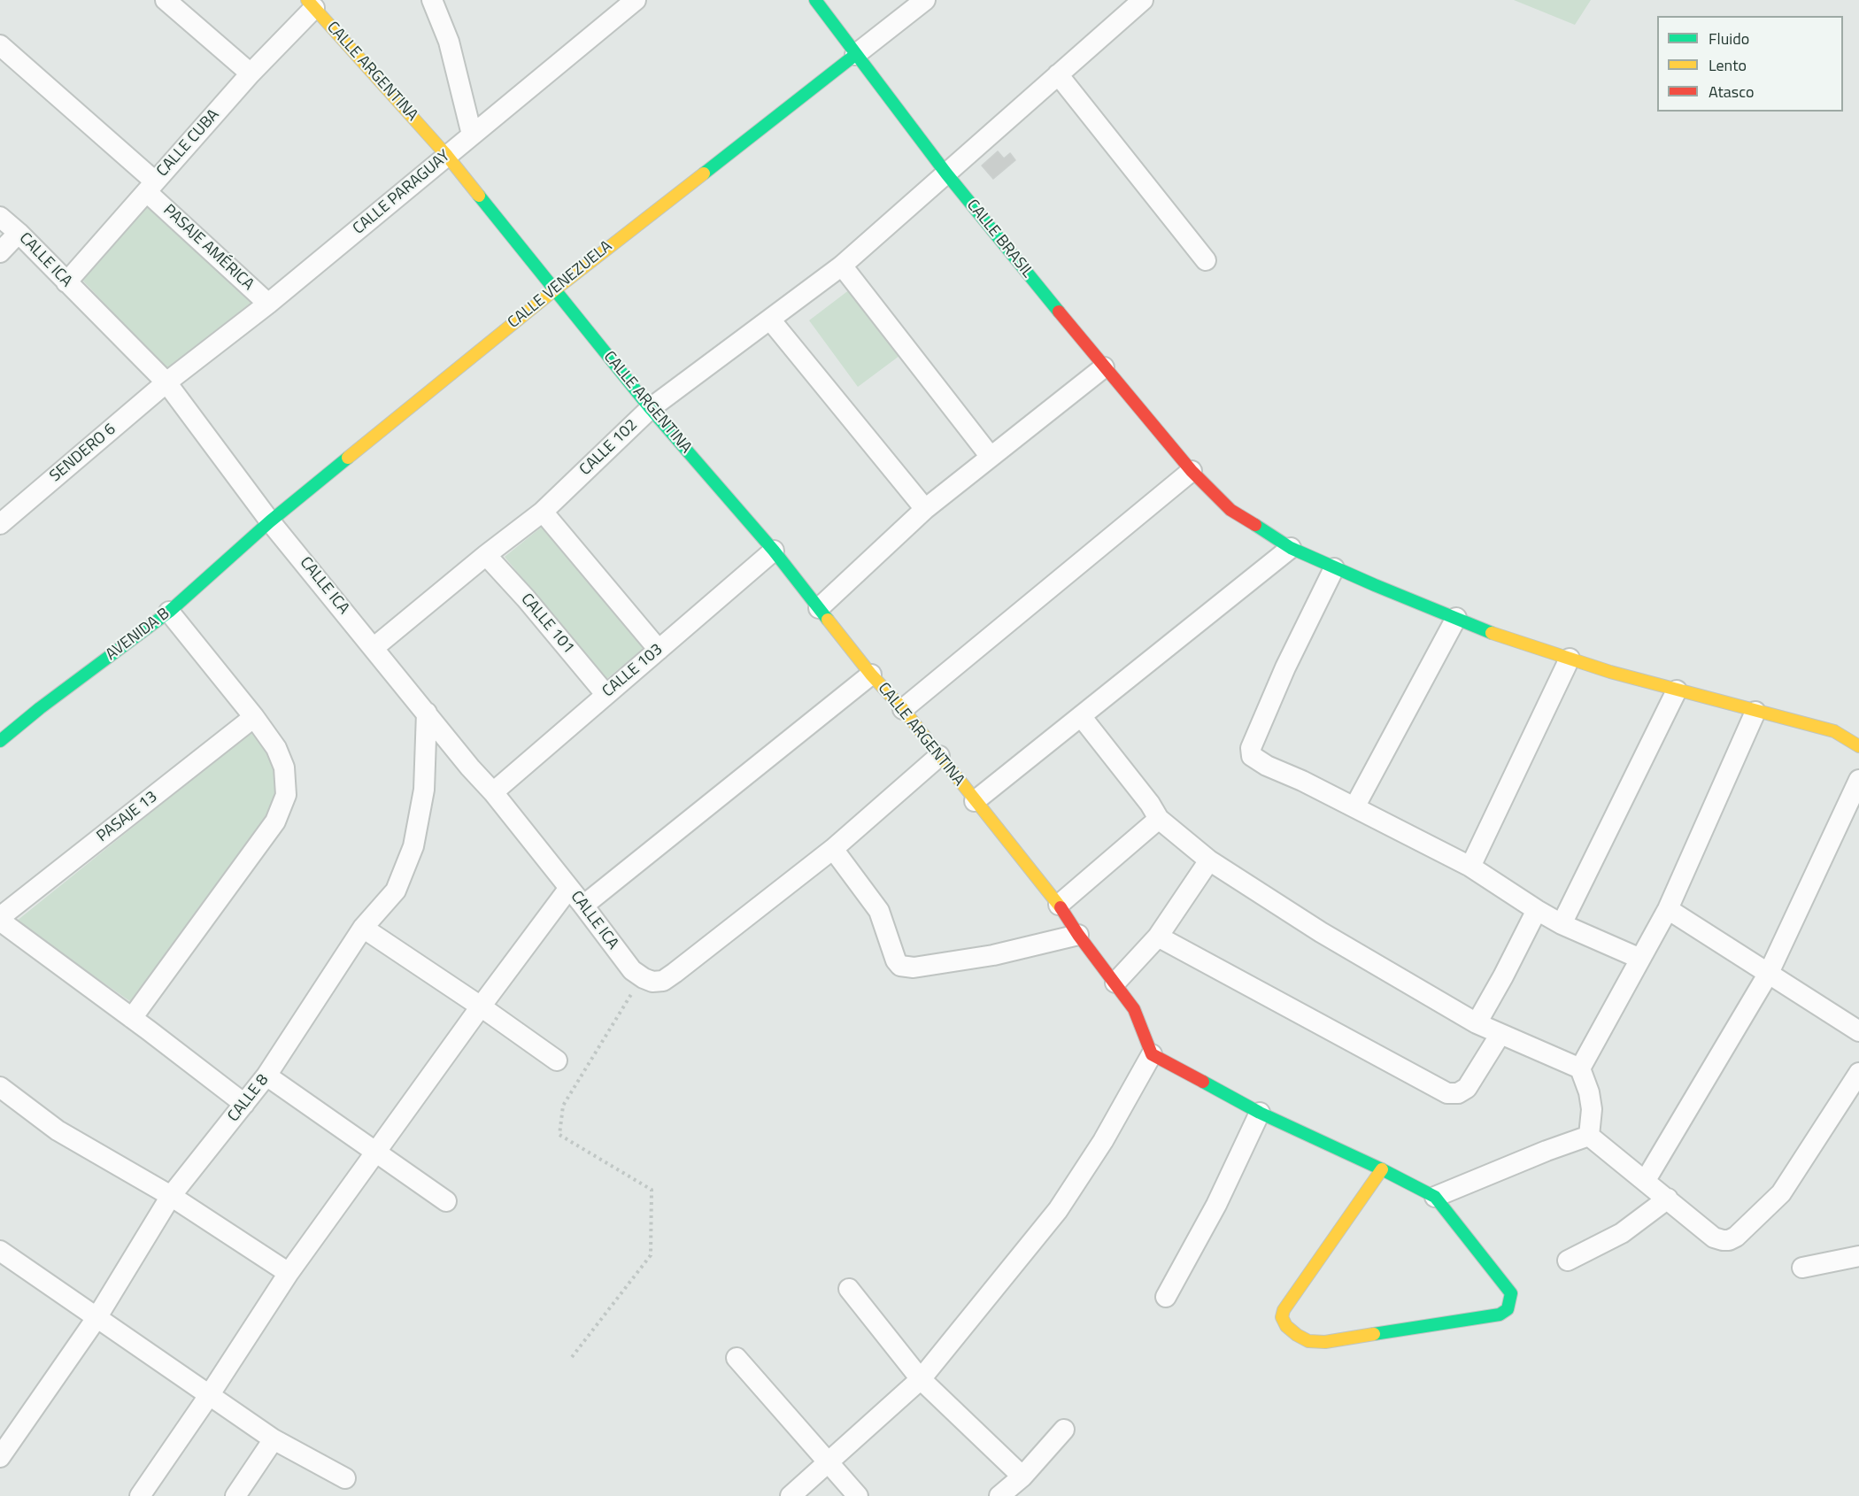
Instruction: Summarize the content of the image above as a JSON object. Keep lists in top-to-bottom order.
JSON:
{
  "streets": {
    "street": [
      "CALLE ARGENTINA",
      "CALLE CUBA",
      "CALLE PARAGUAY",
      "CALLE BRASIL",
      "PASAJE AMÉRICA",
      "CALLE ICA",
      "CALLE VENEZUELA",
      "CALLE 102",
      "SENDERO 6",
      "CALLE 101",
      "AVENIDA B",
      "CALLE 103",
      "PASAJE 13",
      "CALLE 8"
    ]
  },
  "crossings": [
    ["CALLE ARGENTINA", "CALLE CUBA"],
    ["CALLE ARGENTINA", "CALLE PARAGUAY"],
    ["CALLE ARGENTINA", "CALLE VENEZUELA"],
    ["CALLE ARGENTINA", "CALLE 102"],
    ["CALLE ARGENTINA", "CALLE 103"],
    ["CALLE CUBA", "PASAJE AMÉRICA"],
    ["CALLE CUBA", "CALLE ICA"],
    ["CALLE PARAGUAY", "PASAJE AMÉRICA"],
    ["CALLE PARAGUAY", "CALLE ICA"],
    ["CALLE PARAGUAY", "SENDERO 6"],
    ["CALLE BRASIL", "CALLE VENEZUELA"],
    ["CALLE BRASIL", "CALLE 102"],
    ["CALLE ICA", "CALLE VENEZUELA"],
    ["CALLE ICA", "CALLE 102"],
    ["CALLE ICA", "SENDERO 6"],
    ["CALLE ICA", "AVENIDA B"],
    ["CALLE ICA", "CALLE 103"],
    ["CALLE ICA", "CALLE 8"],
    ["CALLE VENEZUELA", "AVENIDA B"],
    ["CALLE 102", "CALLE 101"],
    ["CALLE 101", "CALLE 103"]
  ],
  "legend": ["Fluido", "Lento", "Atasco"]
}
